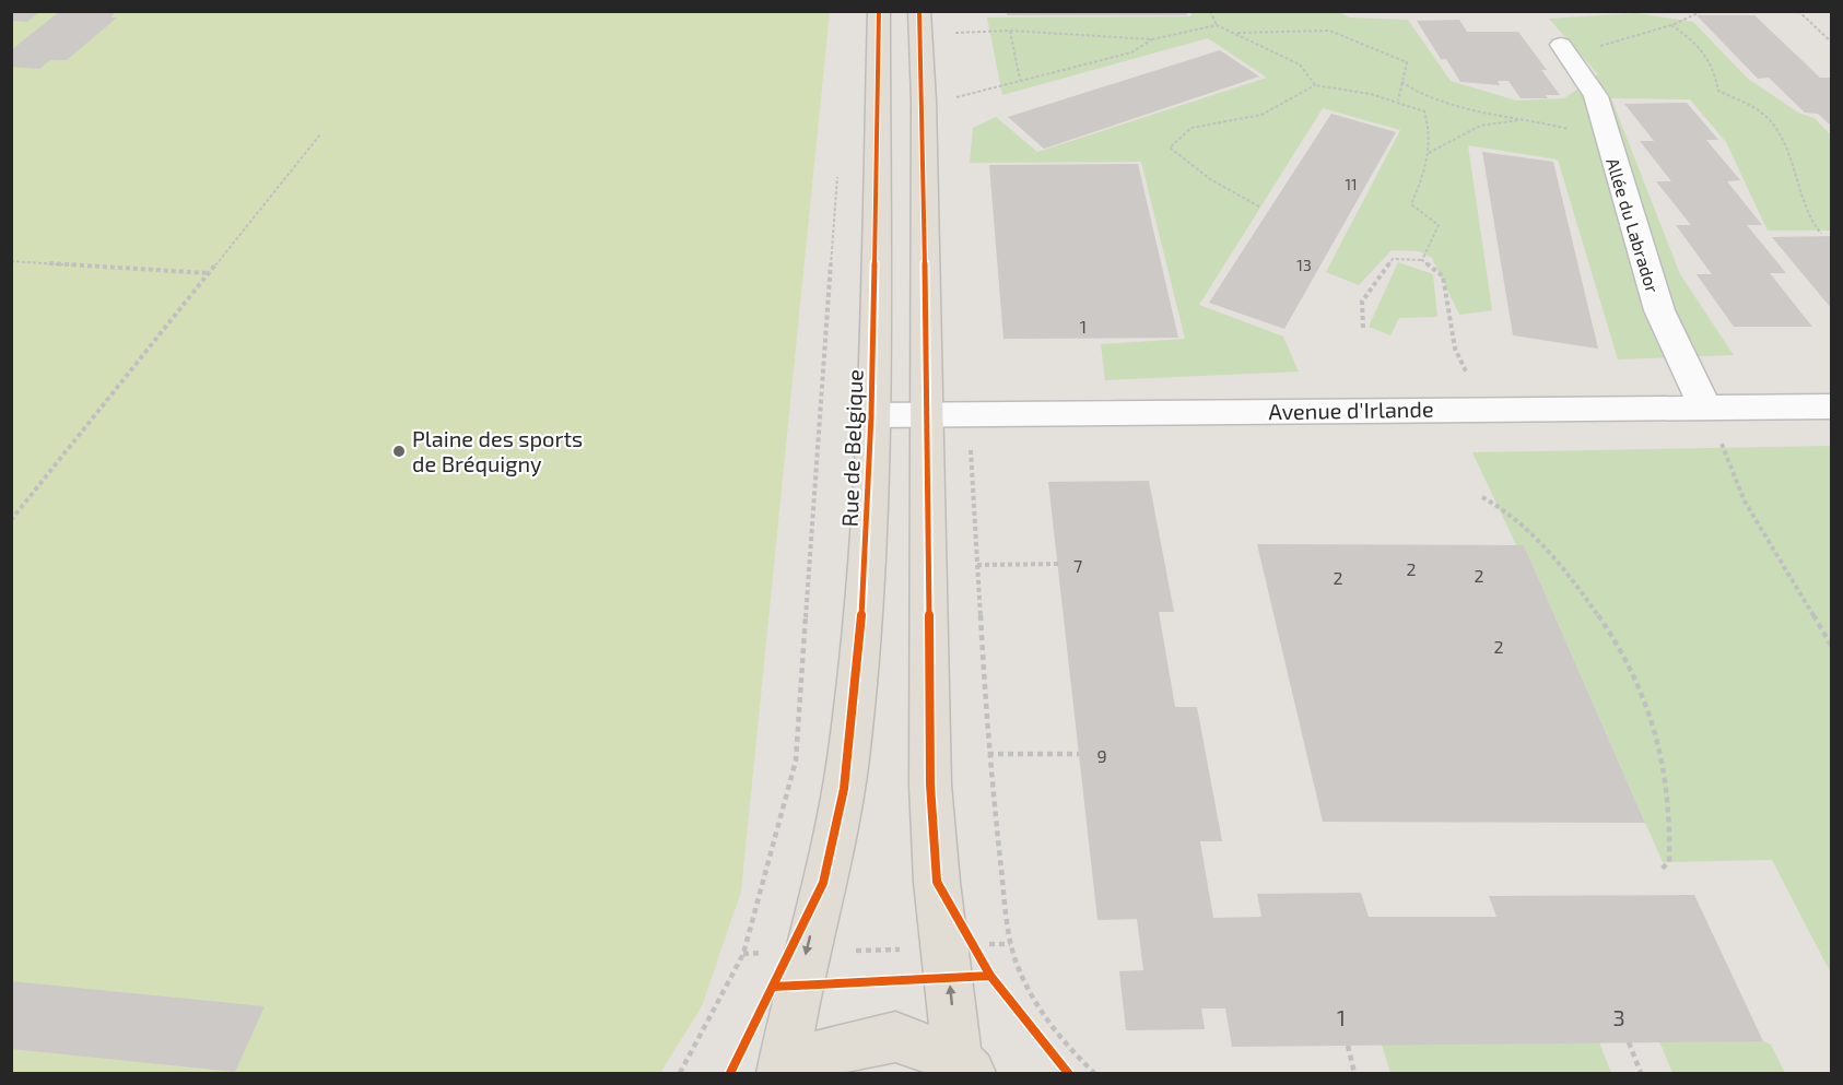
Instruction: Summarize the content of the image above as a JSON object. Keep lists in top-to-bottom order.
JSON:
{
  "streets": {
    "main road": ["Rue de Belgique"],
    "street": ["Allée du Labrador", "Avenue d'Irlande"]
  },
  "crossings": [
    ["Allée du Labrador", "Avenue d'Irlande"],
    ["Avenue d'Irlande", "Rue de Belgique"]
  ],
  "places": ["Plaine des sports de Bréquigny"],
  "house_numbers": [
    "11",
    "13",
    "1",
    "7",
    "2",
    "2",
    "2",
    "2",
    "9",
    "1",
    "3"
  ]
}
